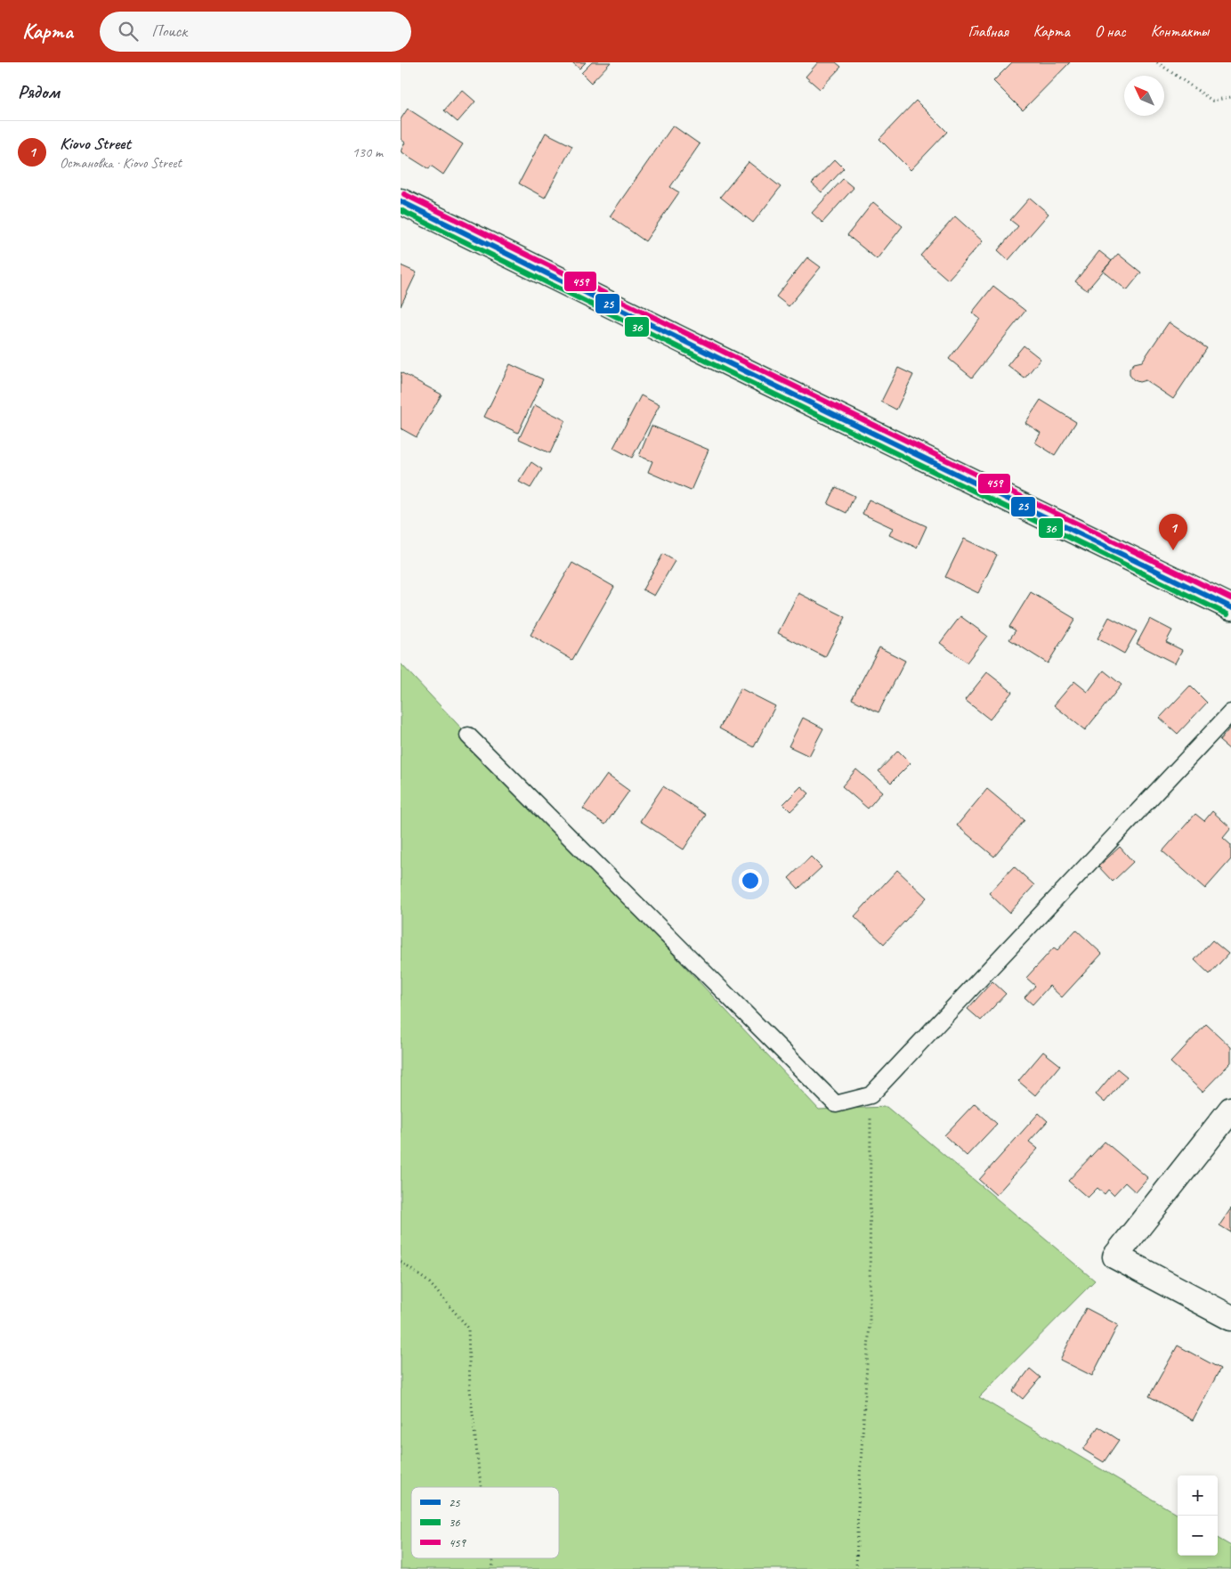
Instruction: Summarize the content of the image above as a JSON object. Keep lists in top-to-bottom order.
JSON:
{
  "lines": ["transit line 459", "transit line 25", "transit line 36"],
  "legend": ["25", "36", "459"],
  "north": "top left",
  "page": {
    "header": "Карта",
    "search": "Поиск",
    "nav": [
      "Главная",
      "Карта",
      "О нас",
      "Контакты"
    ],
    "heading": "Рядом",
    "list": [
      {
        "mark": "1",
        "name": "Kiovo Street",
        "note": "Остановка · Kiovo Street",
        "value": "130 m"
      }
    ],
    "pins": "1",
    "map_buttons": ["+", "−"]
  }
}
